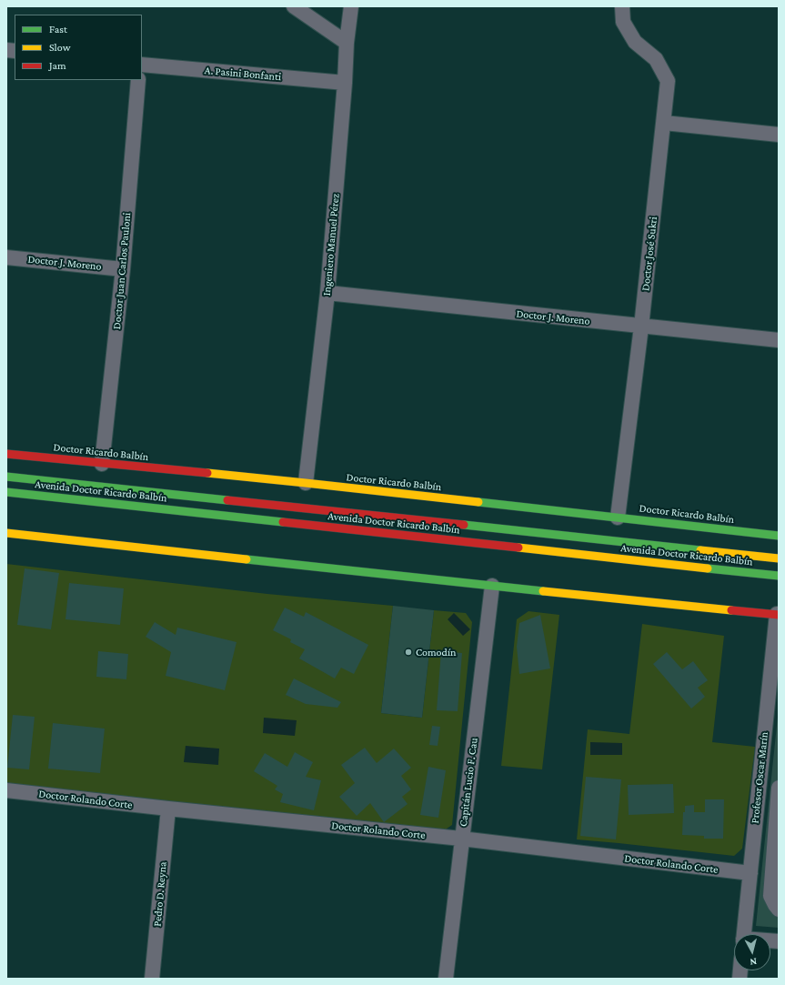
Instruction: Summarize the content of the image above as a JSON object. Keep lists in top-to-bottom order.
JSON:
{
  "streets": {
    "street": [
      "A. Pasini Bonfanti",
      "Ingeniero Manuel Pérez",
      "Doctor José Sukri",
      "Doctor J. Moreno",
      "Doctor Juan Carlos Pauloni",
      "Doctor Ricardo Balbín",
      "Avenida Doctor Ricardo Balbín",
      "Profesor Oscar Marín",
      "Capitán Lucio F. Cau",
      "Doctor Rolando Corte",
      "Pedro D. Reyna"
    ]
  },
  "crossings": [
    ["A. Pasini Bonfanti", "Ingeniero Manuel Pérez"],
    ["Ingeniero Manuel Pérez", "Doctor J. Moreno"],
    ["Ingeniero Manuel Pérez", "Doctor Ricardo Balbín"],
    ["Doctor José Sukri", "Doctor J. Moreno"],
    ["Doctor José Sukri", "Doctor Ricardo Balbín"],
    ["Doctor J. Moreno", "Doctor Juan Carlos Pauloni"],
    ["Doctor Juan Carlos Pauloni", "Doctor Ricardo Balbín"],
    ["Profesor Oscar Marín", "Doctor Rolando Corte"],
    ["Capitán Lucio F. Cau", "Doctor Rolando Corte"],
    ["Doctor Rolando Corte", "Pedro D. Reyna"]
  ],
  "places": ["Comodín"],
  "legend": ["Fast", "Slow", "Jam"],
  "north": "bottom"
}
